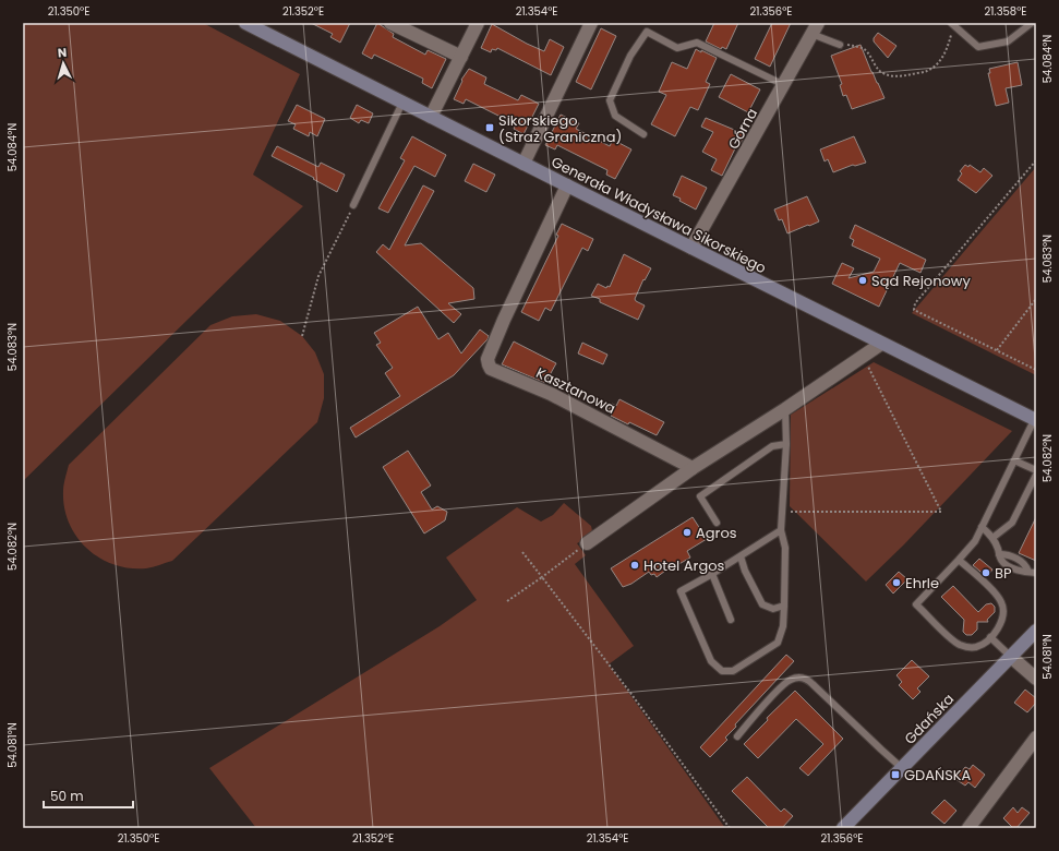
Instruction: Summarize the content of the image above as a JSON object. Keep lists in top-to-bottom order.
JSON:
{
  "streets": {
    "main road": ["Generała Władysława Sikorskiego", "Gdańska"],
    "street": ["Górna", "Kasztanowa"]
  },
  "crossings": [
    ["Górna", "Generała Władysława Sikorskiego"],
    ["Generała Władysława Sikorskiego", "Kasztanowa"]
  ],
  "places": {
    "transit": ["Sikorskiego (Straż Graniczna)", "GDAŃSKA"],
    "other": [
      "Sąd Rejonowy",
      "Agros",
      "Hotel Argos",
      "BP",
      "Ehrle"
    ]
  },
  "scale_bar": "50 m",
  "north": "top",
  "coordinates": [
    "21.350°E",
    "21.352°E",
    "21.354°E",
    "21.356°E",
    "21.358°E",
    "54.084°N",
    "54.083°N",
    "54.082°N",
    "54.081°N"
  ]
}
